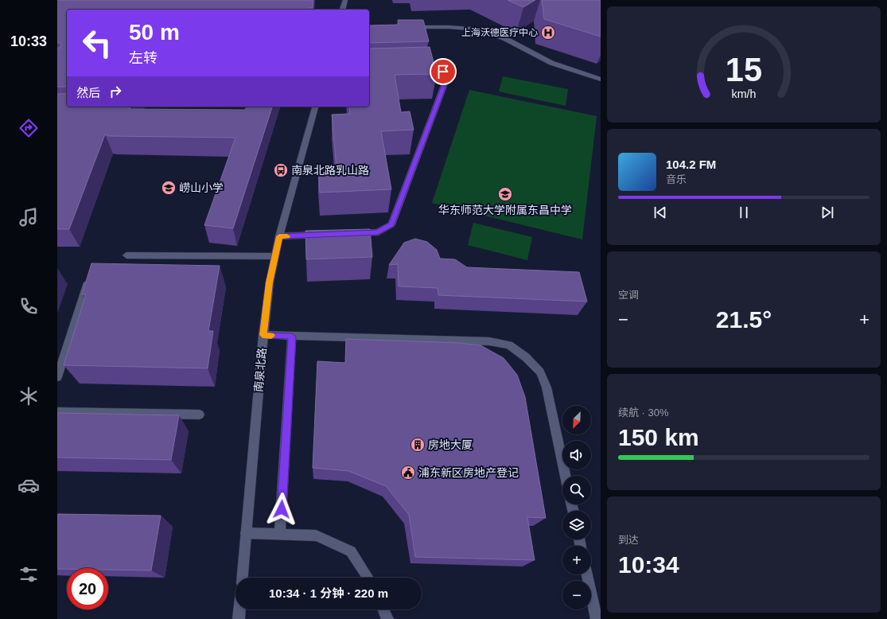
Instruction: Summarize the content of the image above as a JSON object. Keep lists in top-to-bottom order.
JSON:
{
  "streets": {
    "street": ["南泉北路"]
  },
  "places": {
    "hospital": ["上海沃德医疗中心"],
    "bus stop": ["南泉北路乳山路"],
    "school or university": ["崂山小学", "华东师范大学附属东昌中学"],
    "building": ["房地大厦"],
    "public building": ["浦东新区房地产登记"]
  },
  "north": "bottom left",
  "page": {
    "tabs": "10:33",
    "turn": ["50 m", "左转"],
    "then": "然后",
    "song": ["104.2 FM", "音乐"],
    "tile": [
      "空调",
      ["续航 · 30%", "150 km"],
      ["到达", "10:34"]
    ],
    "heat": ["−", "21.5°", "+"],
    "map_buttons": ["+", "−"],
    "limit": "20",
    "trip": "10:34 · 1 分钟 · 220 m",
    "gauge": ["15", "km/h"]
  }
}
